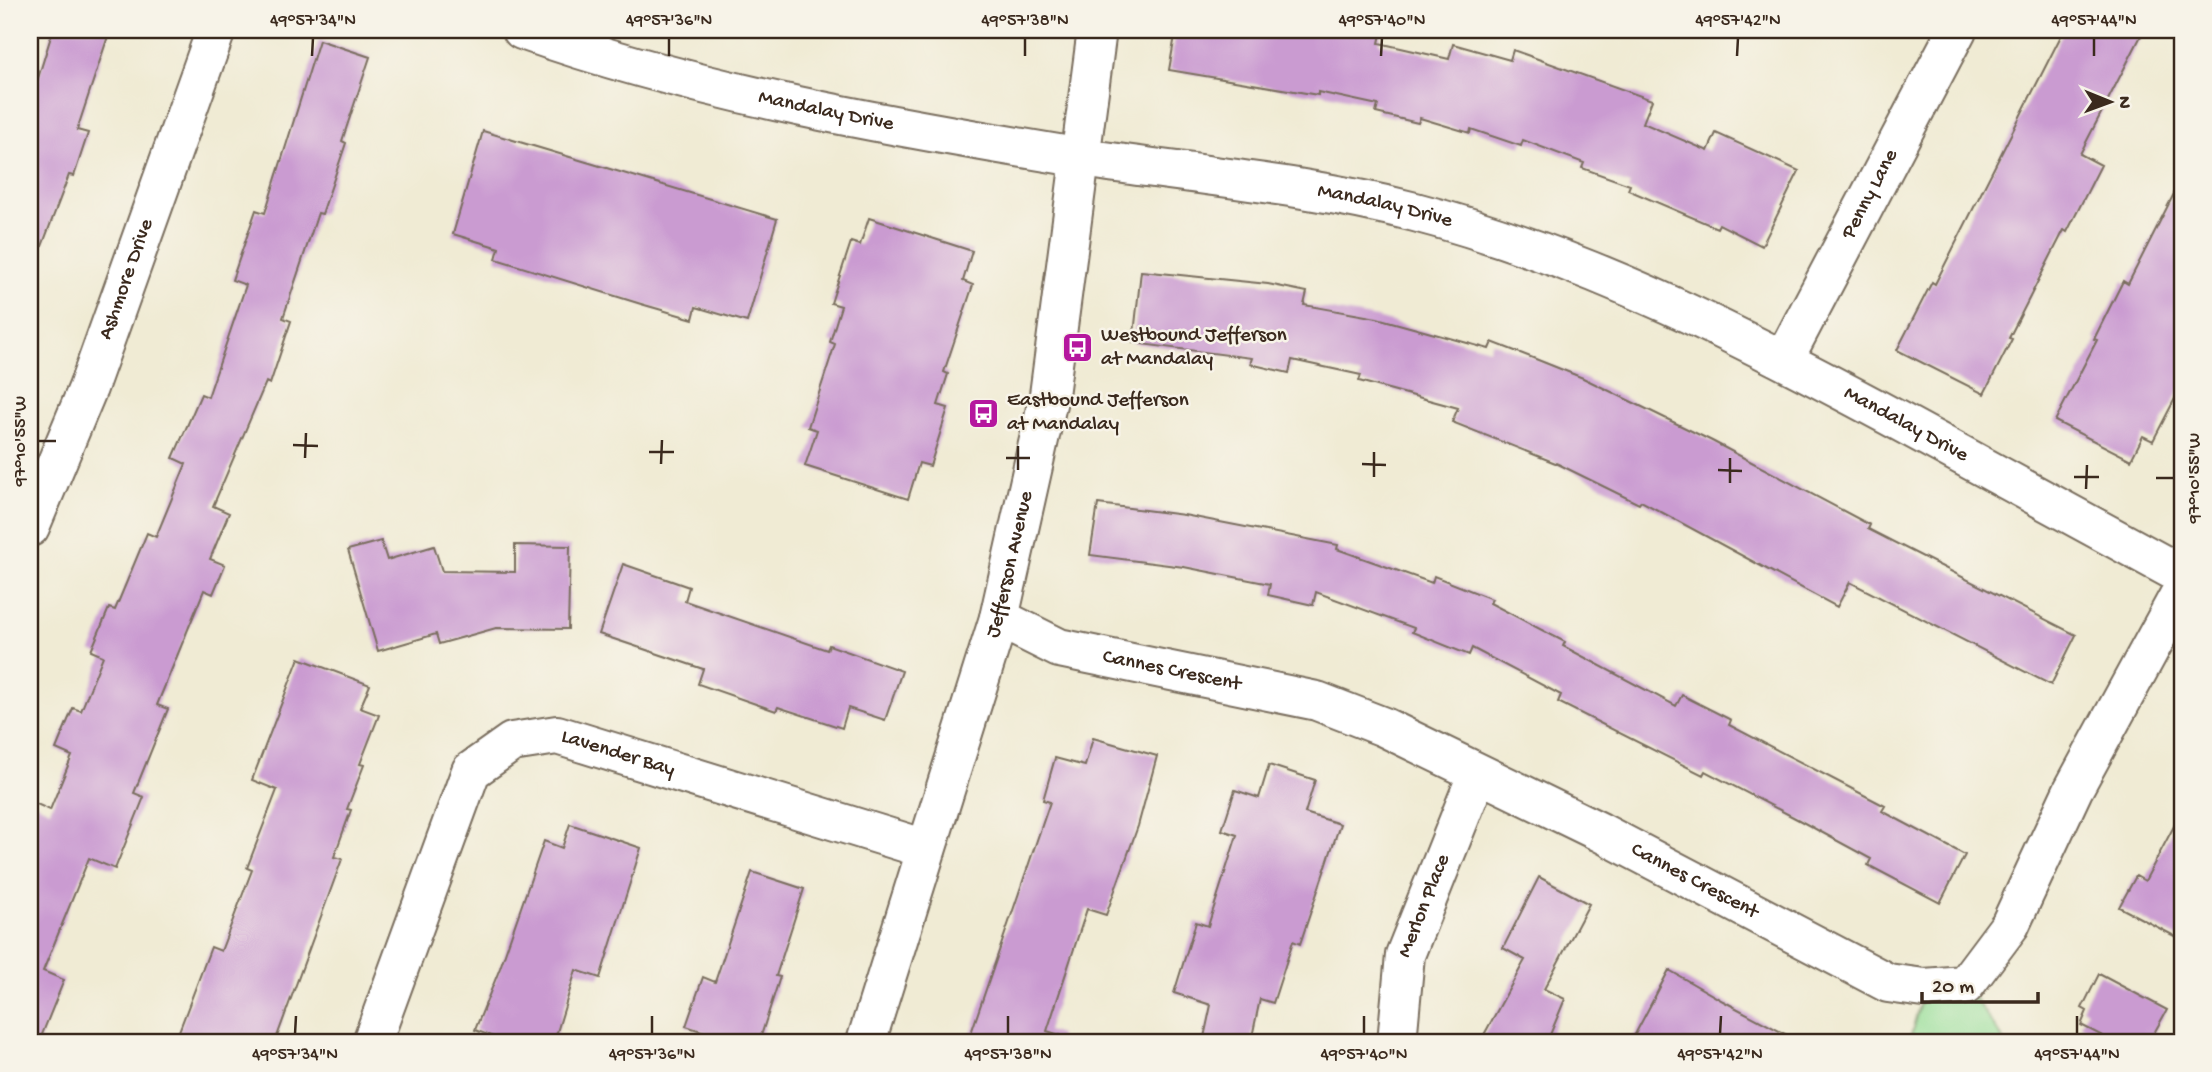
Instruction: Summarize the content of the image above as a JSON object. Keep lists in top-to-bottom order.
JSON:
{
  "streets": {
    "street": [
      "Mandalay Drive",
      "Penny Lane",
      "Ashmore Drive",
      "Jefferson Avenue",
      "Cannes Crescent",
      "Lavender Bay",
      "Merlon Place"
    ]
  },
  "crossings": [
    ["Mandalay Drive", "Penny Lane"],
    ["Mandalay Drive", "Jefferson Avenue"],
    ["Jefferson Avenue", "Cannes Crescent"],
    ["Jefferson Avenue", "Lavender Bay"],
    ["Cannes Crescent", "Merlon Place"]
  ],
  "places": {
    "bus stop": ["Westbound Jefferson at Mandalay", "Eastbound Jefferson at Mandalay"]
  },
  "scale_bar": "20 m",
  "north": "right",
  "coordinates": [
    "49°57'34\"N",
    "49°57'36\"N",
    "49°57'38\"N",
    "49°57'40\"N",
    "49°57'42\"N",
    "49°57'44\"N",
    "97°10'55\"W"
  ]
}
